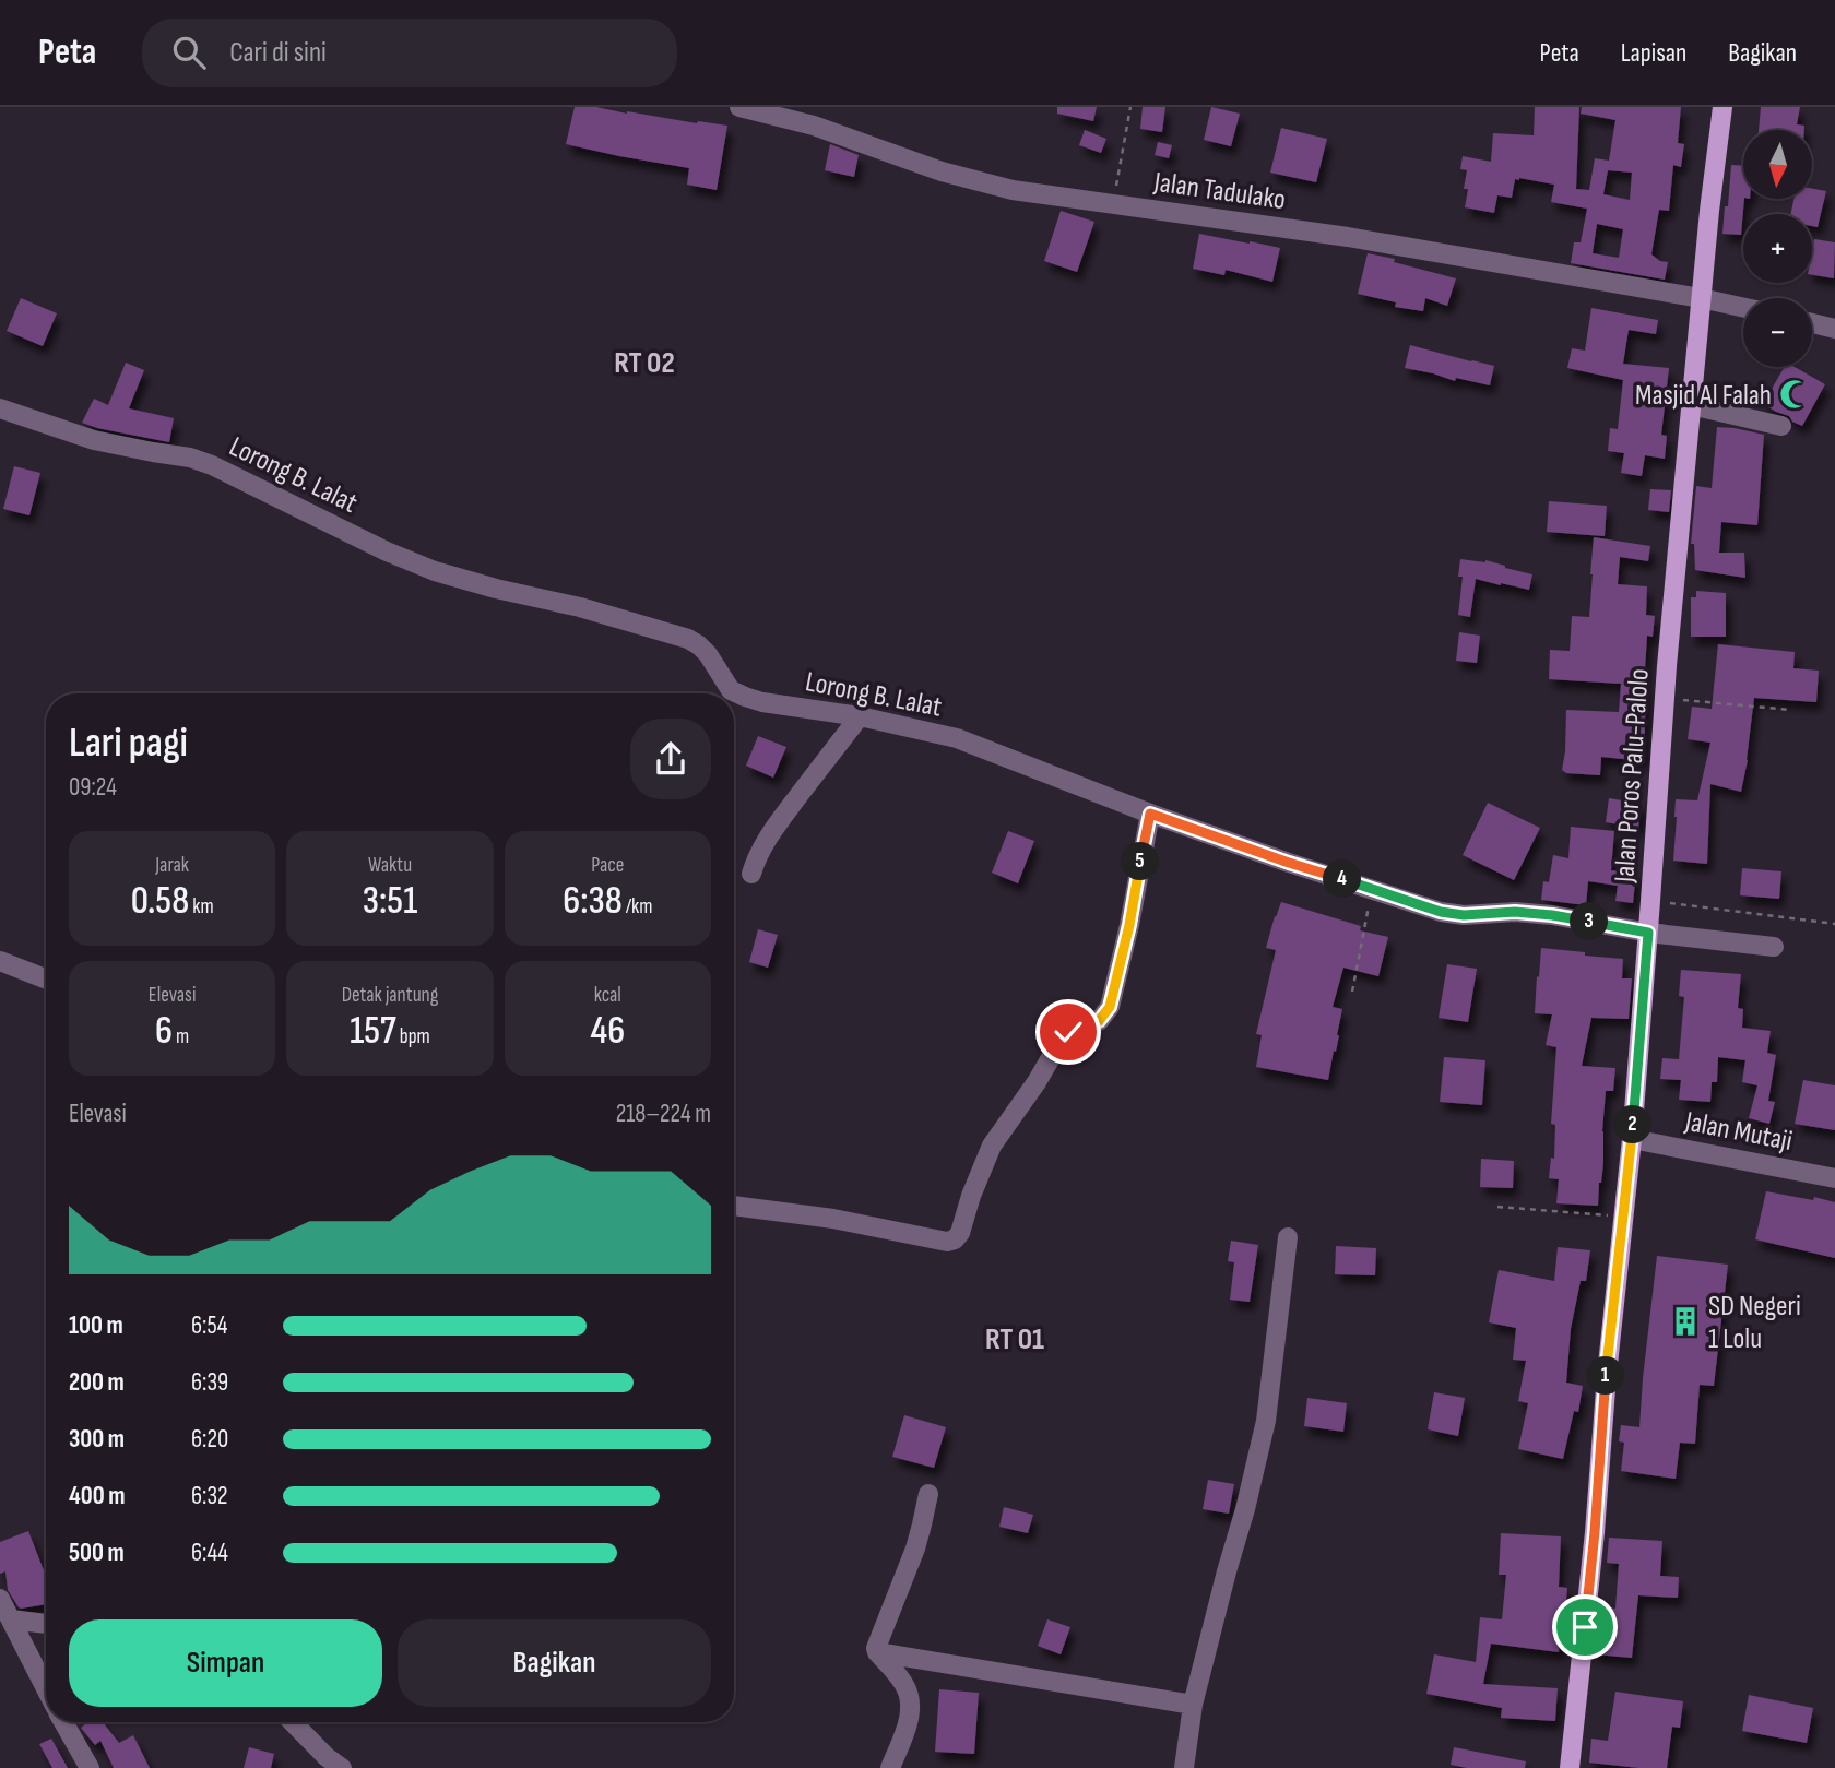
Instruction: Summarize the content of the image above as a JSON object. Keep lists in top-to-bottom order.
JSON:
{
  "streets": {
    "main road": ["Jalan Poros Palu-Palolo"],
    "street": ["Jalan Tadulako", "Lorong B. Lalat", "Jalan Mutaji"]
  },
  "crossings": [
    ["Jalan Tadulako", "Jalan Poros Palu-Palolo"],
    ["Lorong B. Lalat", "Jalan Poros Palu-Palolo"],
    ["Jalan Poros Palu-Palolo", "Jalan Mutaji"]
  ],
  "districts": ["RT 02", "RT 01"],
  "places": {
    "mosque": ["Masjid Al Falah"],
    "building": ["SD Negeri 1 Lolu"]
  },
  "north": "bottom",
  "page": {
    "header": "Peta",
    "search": "Cari di sini",
    "nav": ["Peta", "Lapisan", "Bagikan"],
    "map_buttons": ["+", "−"],
    "heading": ["Lari pagi", "09:24"],
    "stats": [
      ["Jarak", "0.58 km"],
      ["Waktu", "3:51"],
      ["Pace", "6:38 /km"],
      ["Elevasi", "6 m"],
      ["Detak jantung", "157 bpm"],
      ["kcal", "46"]
    ],
    "pins": [
      "5",
      "4",
      "3",
      "2",
      "1"
    ],
    "chart": ["Elevasi", "218–224 m"],
    "list": [
      {
        "name": "100 m",
        "note": "6:54"
      },
      {
        "name": "200 m",
        "note": "6:39"
      },
      {
        "name": "300 m",
        "note": "6:20"
      },
      {
        "name": "400 m",
        "note": "6:32"
      },
      {
        "name": "500 m",
        "note": "6:44"
      }
    ],
    "buttons": ["Simpan", "Bagikan"]
  }
}
